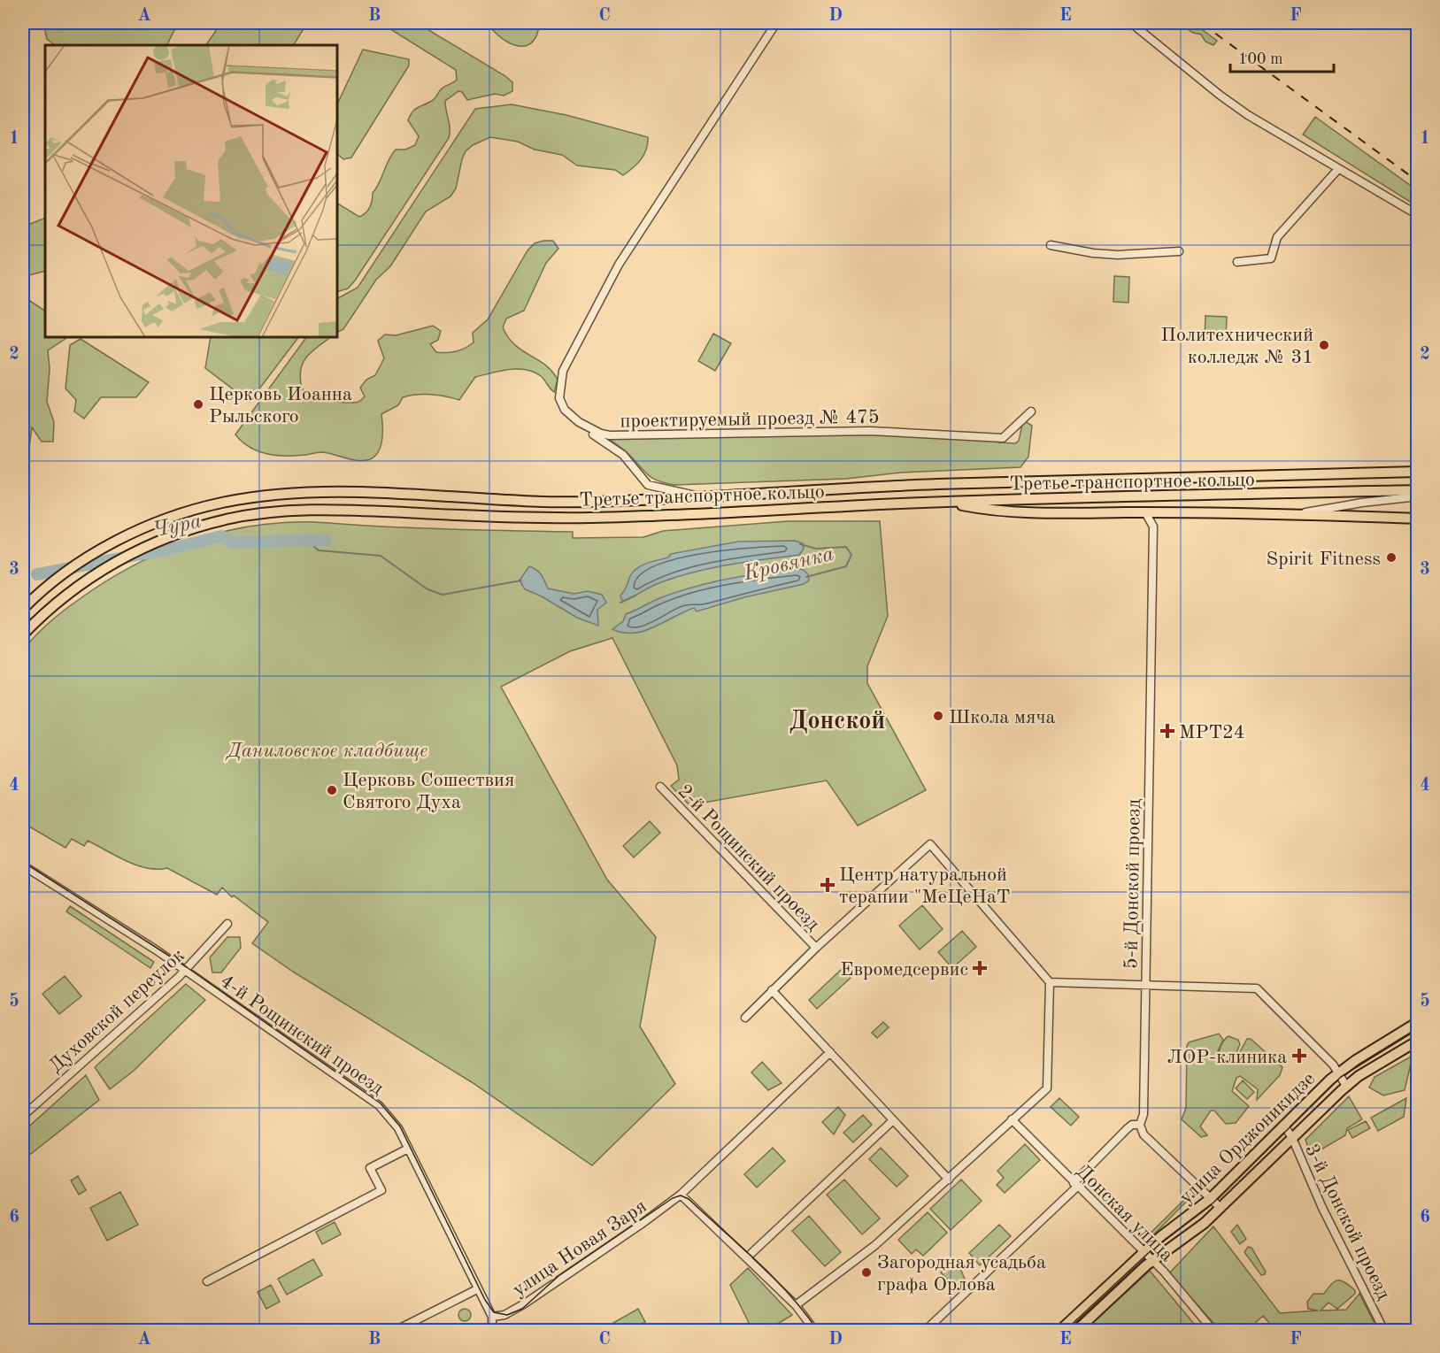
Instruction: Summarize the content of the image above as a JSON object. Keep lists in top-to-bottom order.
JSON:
{
  "streets": {
    "main road": ["Третье транспортное кольцо", "улица Орджоникидзе"],
    "street": [
      "проектируемый проезд № 475",
      "2-й Рощинский проезд",
      "5-й Донской проезд",
      "Духовской переулок",
      "4-й Рощинский проезд",
      "Донская улица",
      "3-й Донской проезд",
      "улица Новая Заря"
    ]
  },
  "crossings": [
    ["Духовской переулок", "4-й Рощинский проезд"],
    ["4-й Рощинский проезд", "улица Новая Заря"],
    ["улица Орджоникидзе", "Донская улица"],
    ["улица Орджоникидзе", "3-й Донской проезд"]
  ],
  "districts": ["Донской"],
  "water": ["Чура", "Кровянка"],
  "parks": ["Даниловское кладбище"],
  "places": {
    "other": [
      "Политехнический колледж № 31",
      "Церковь Иоанна Рыльского",
      "Spirit Fitness",
      "Школа мяча",
      "Церковь Сошествия Святого Духа",
      "Загородная усадьба графа Орлова"
    ],
    "health": [
      "МРТ24",
      "Центр натуральной терапии \"МеЦеНаТ",
      "Евромедсервис",
      "ЛОР-клиника"
    ]
  },
  "scale_bar": "100 m",
  "grid": {
    "columns": [
      "A",
      "B",
      "C",
      "D",
      "E",
      "F"
    ],
    "rows": [
      "1",
      "2",
      "3",
      "4",
      "5",
      "6"
    ]
  }
}
